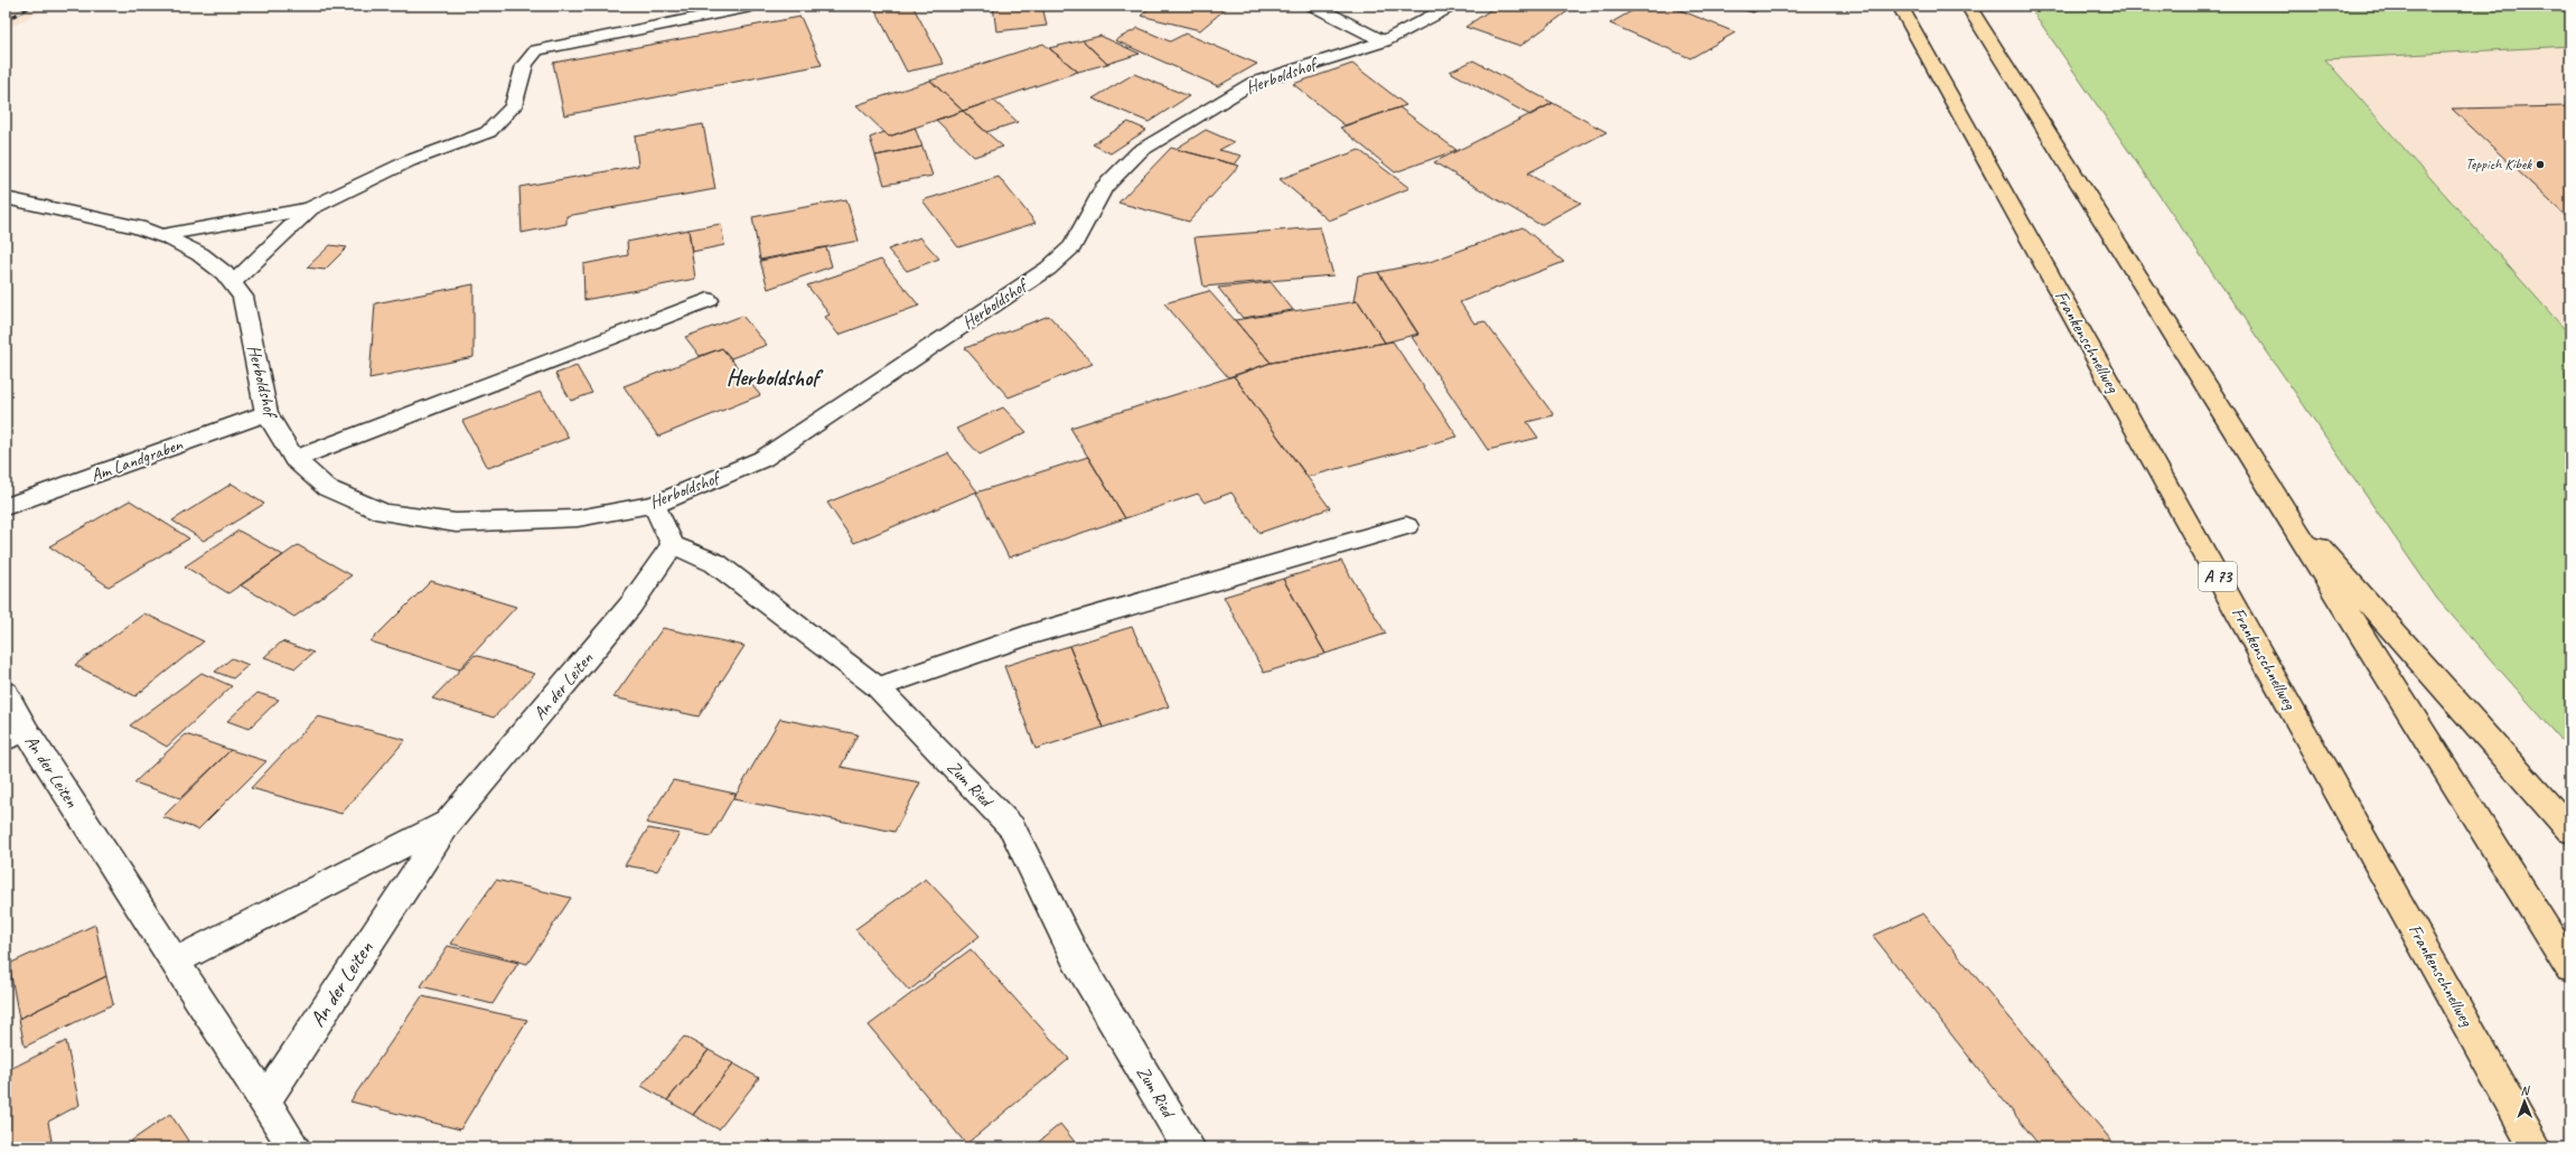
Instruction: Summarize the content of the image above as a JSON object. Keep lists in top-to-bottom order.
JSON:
{
  "streets": {
    "highway": ["Frankenschnellweg", "A 73"],
    "street": [
      "Herboldshof",
      "Am Landgraben",
      "An der Leiten",
      "Zum Ried"
    ]
  },
  "crossings": [
    ["Herboldshof", "Am Landgraben"],
    ["An der Leiten", "Zum Ried"]
  ],
  "districts": ["Herboldshof"],
  "places": ["Teppich Kibek"],
  "north": "top"
}
